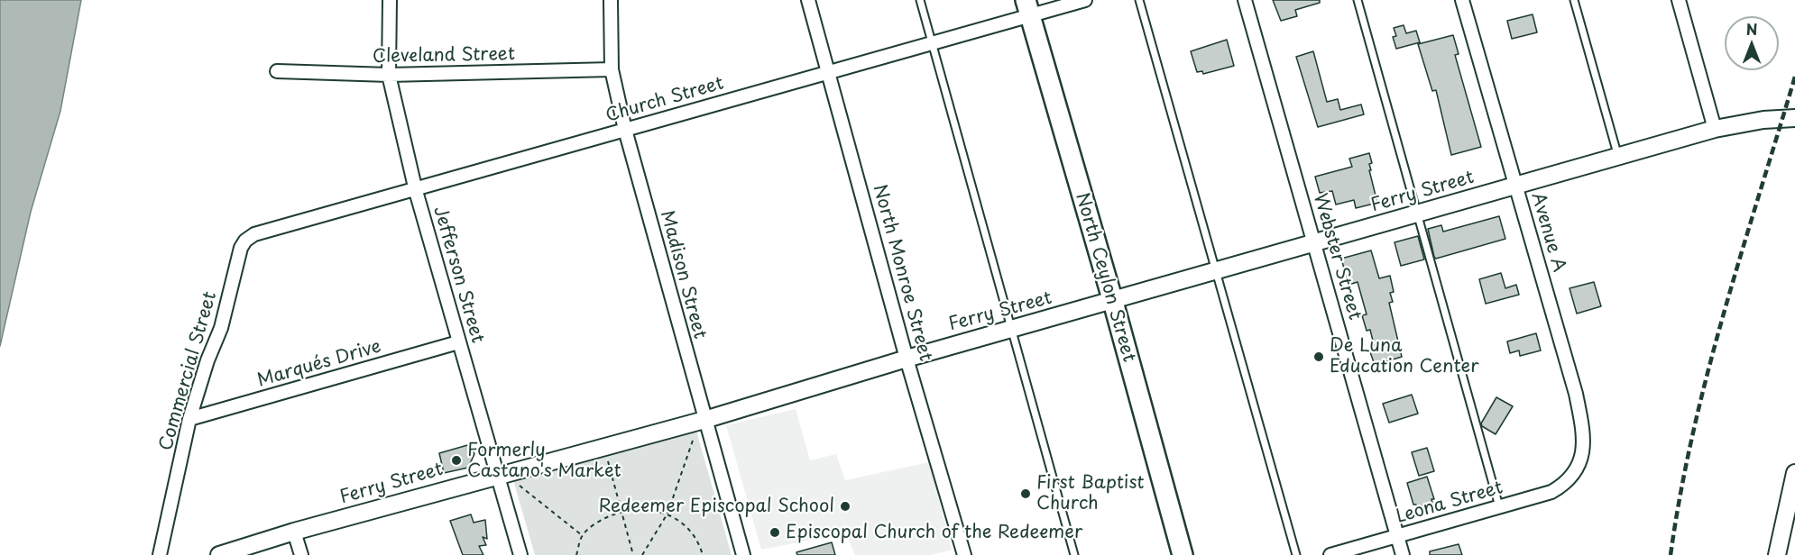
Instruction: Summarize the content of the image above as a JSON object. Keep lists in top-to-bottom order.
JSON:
{
  "streets": {
    "main road": ["North Ceylon Street"],
    "street": [
      "Cleveland Street",
      "Church Street",
      "Ferry Street",
      "Avenue A",
      "Webster Street",
      "North Monroe Street",
      "Jefferson Street",
      "Madison Street",
      "Marqués Drive",
      "Commercial Street",
      "Leona Street"
    ]
  },
  "crossings": [
    ["Cleveland Street", "Jefferson Street"],
    ["Cleveland Street", "Madison Street"],
    ["Church Street", "North Monroe Street"],
    ["Church Street", "Jefferson Street"],
    ["Church Street", "Madison Street"],
    ["Church Street", "North Ceylon Street"],
    ["Church Street", "Commercial Street"],
    ["Ferry Street", "Avenue A"],
    ["Ferry Street", "Webster Street"],
    ["Ferry Street", "North Monroe Street"],
    ["Ferry Street", "Jefferson Street"],
    ["Ferry Street", "Madison Street"],
    ["Ferry Street", "North Ceylon Street"],
    ["Avenue A", "Leona Street"],
    ["Webster Street", "Leona Street"],
    ["Jefferson Street", "Marqués Drive"],
    ["Marqués Drive", "Commercial Street"]
  ],
  "places": [
    "De Luna Education Center",
    "Formerly Castano's Market",
    "First Baptist Church",
    "Redeemer Episcopal School",
    "Episcopal Church of the Redeemer"
  ],
  "north": "top"
}
